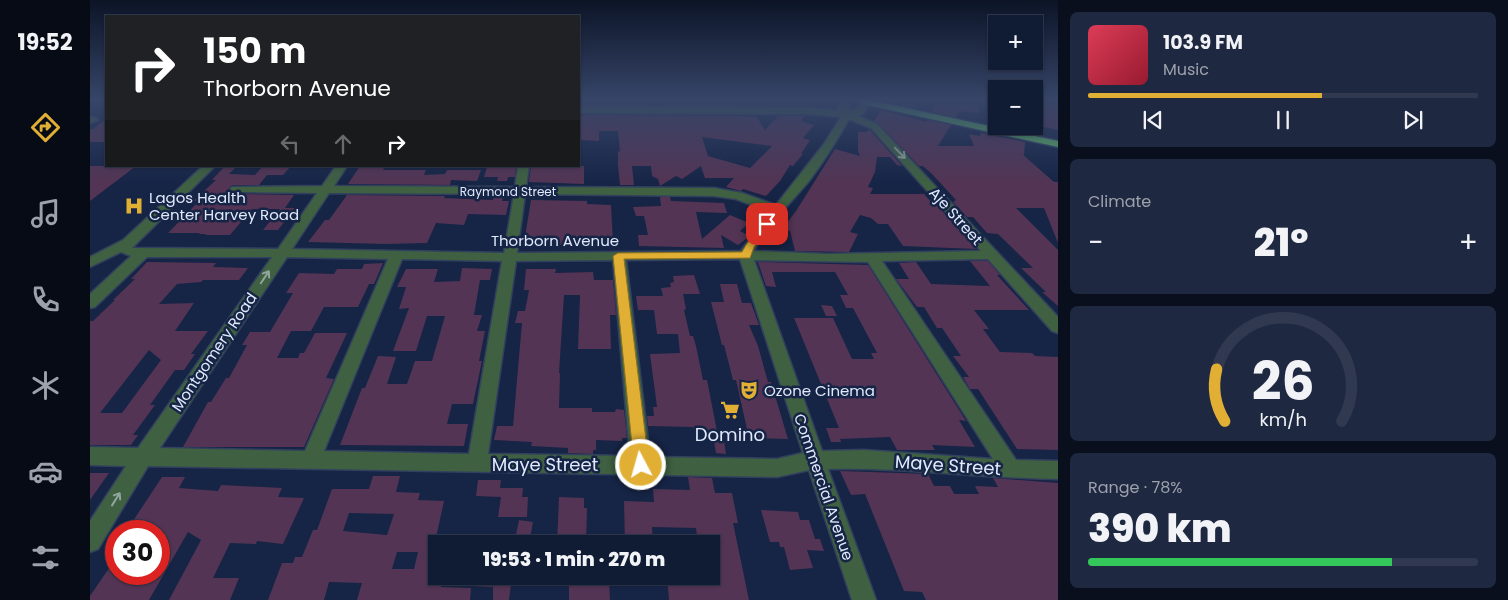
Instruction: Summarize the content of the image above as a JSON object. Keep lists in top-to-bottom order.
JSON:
{
  "streets": {
    "street": [
      "Raymond Street",
      "Aje Street",
      "Thorborn Avenue",
      "Montgomery Road",
      "Maye Street",
      "Commercial Avenue"
    ]
  },
  "crossings": [
    ["Raymond Street", "Montgomery Road"],
    ["Aje Street", "Thorborn Avenue"],
    ["Thorborn Avenue", "Montgomery Road"],
    ["Thorborn Avenue", "Commercial Avenue"],
    ["Montgomery Road", "Maye Street"],
    ["Maye Street", "Commercial Avenue"]
  ],
  "places": {
    "hospital": ["Lagos Health Center Harvey Road"],
    "theatre": ["Ozone Cinema"],
    "supermarket": ["Domino"]
  },
  "page": {
    "tabs": "19:52",
    "map_buttons": ["+", "−"],
    "turn": ["150 m", "Thorborn Avenue"],
    "song": ["103.9 FM", "Music"],
    "tile": [
      "Climate",
      ["Range · 78%", "390 km"]
    ],
    "heat": ["−", "21°", "+"],
    "limit": "30",
    "trip": "19:53 · 1 min · 270 m",
    "gauge": ["26", "km/h"]
  }
}
